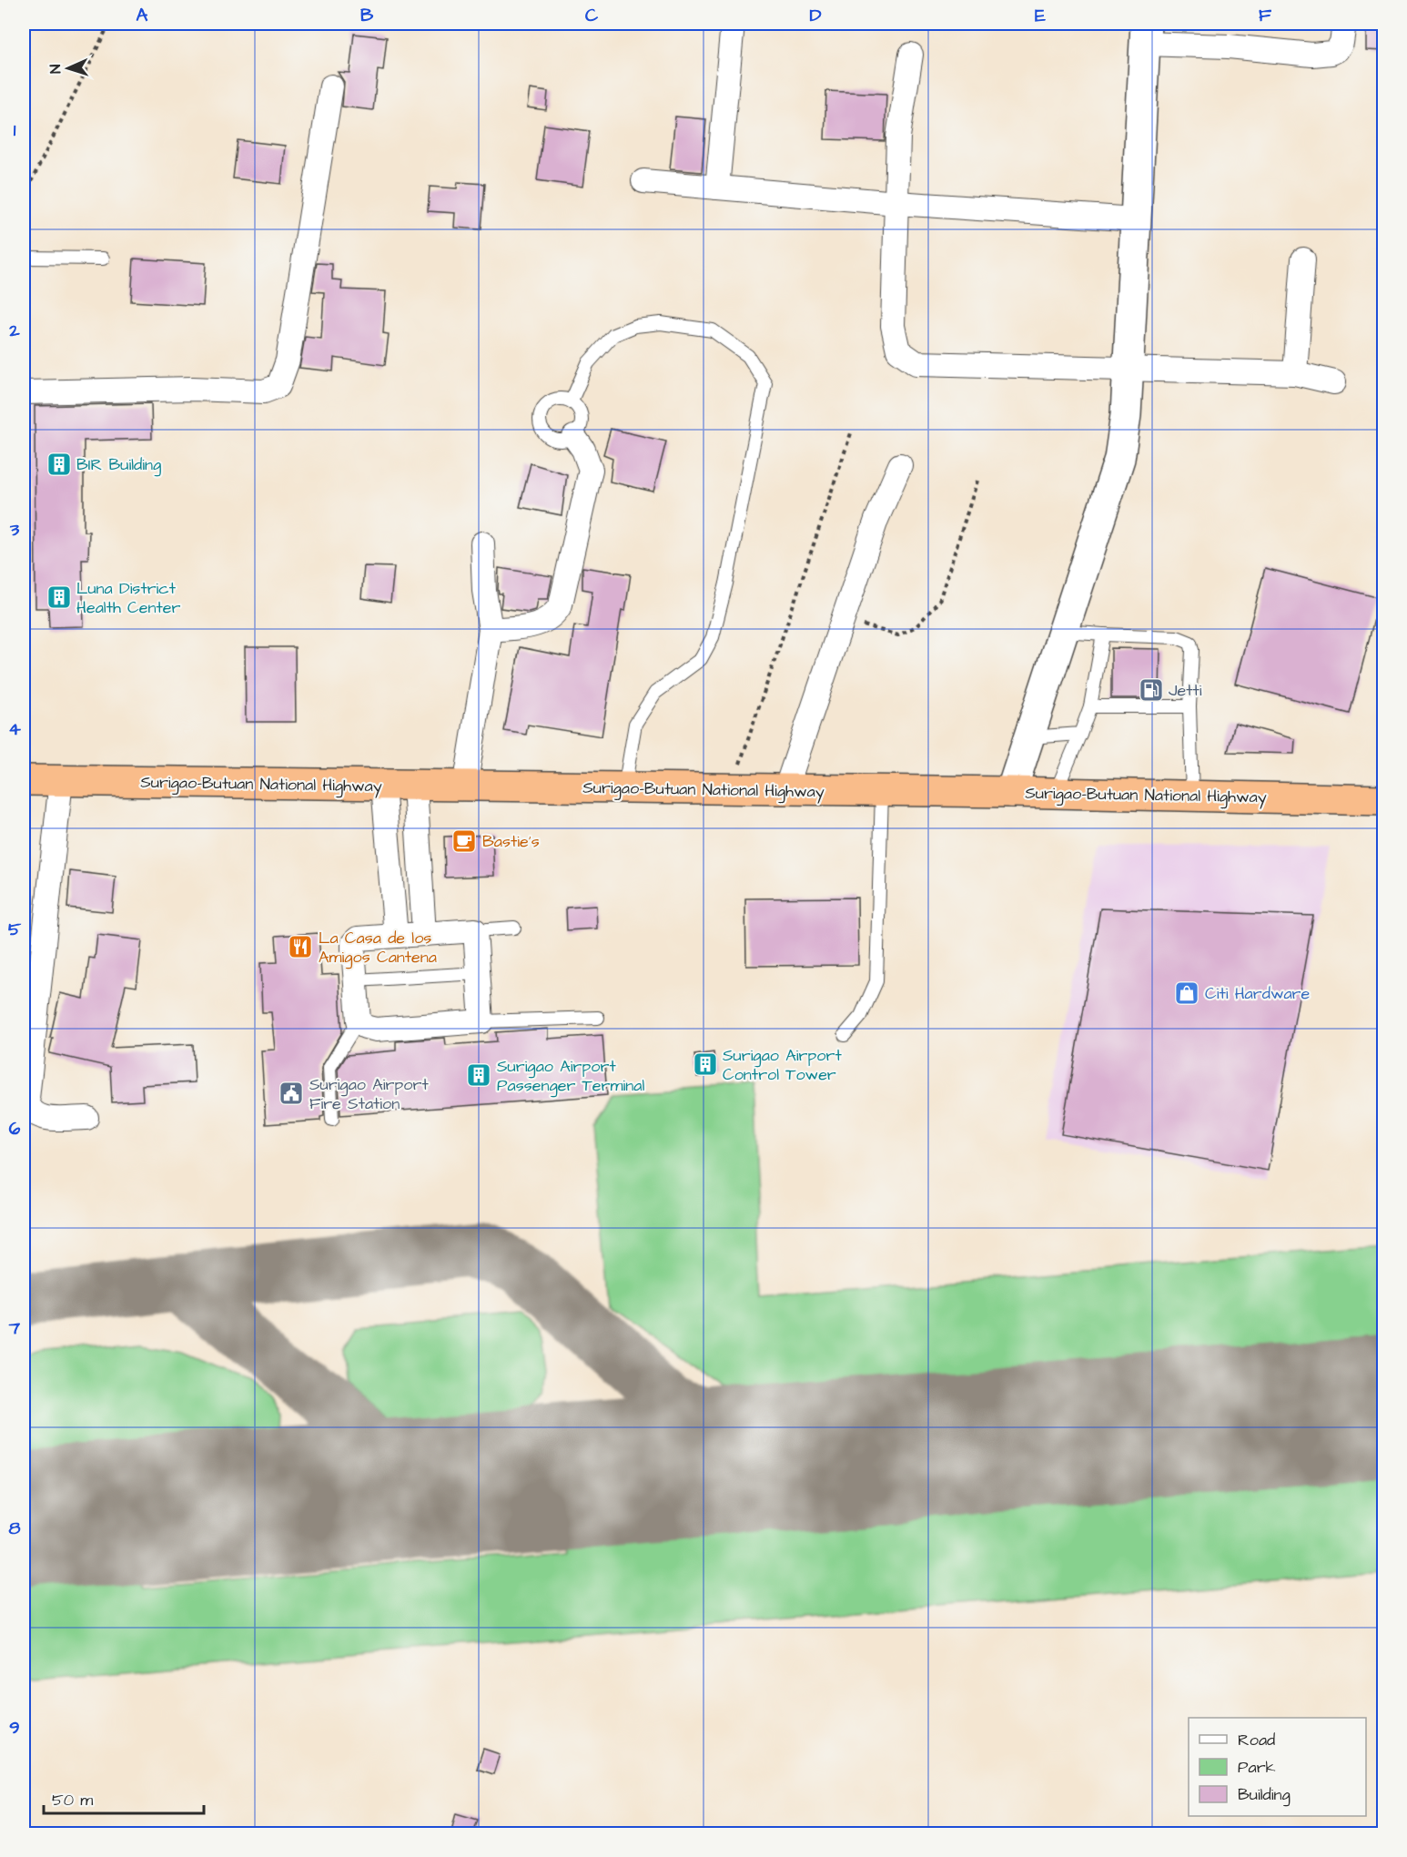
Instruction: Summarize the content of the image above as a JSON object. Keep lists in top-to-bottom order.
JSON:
{
  "streets": {
    "highway": ["Surigao-Butuan National Highway"]
  },
  "places": {
    "building": [
      "BIR Building",
      "Luna District Health Center",
      "Surigao Airport Control Tower",
      "Surigao Airport Passenger Terminal"
    ],
    "fuel station": ["Jetti"],
    "cafe": ["Bastie's"],
    "restaurant": ["La Casa de los Amigos Cantena"],
    "shop": ["Citi Hardware"],
    "public building": ["Surigao Airport Fire Station"]
  },
  "legend": ["Road", "Park", "Building"],
  "scale_bar": "50 m",
  "north": "left",
  "grid": {
    "columns": [
      "A",
      "B",
      "C",
      "D",
      "E",
      "F"
    ],
    "rows": [
      "1",
      "2",
      "3",
      "4",
      "5",
      "6",
      "7",
      "8",
      "9"
    ]
  }
}
